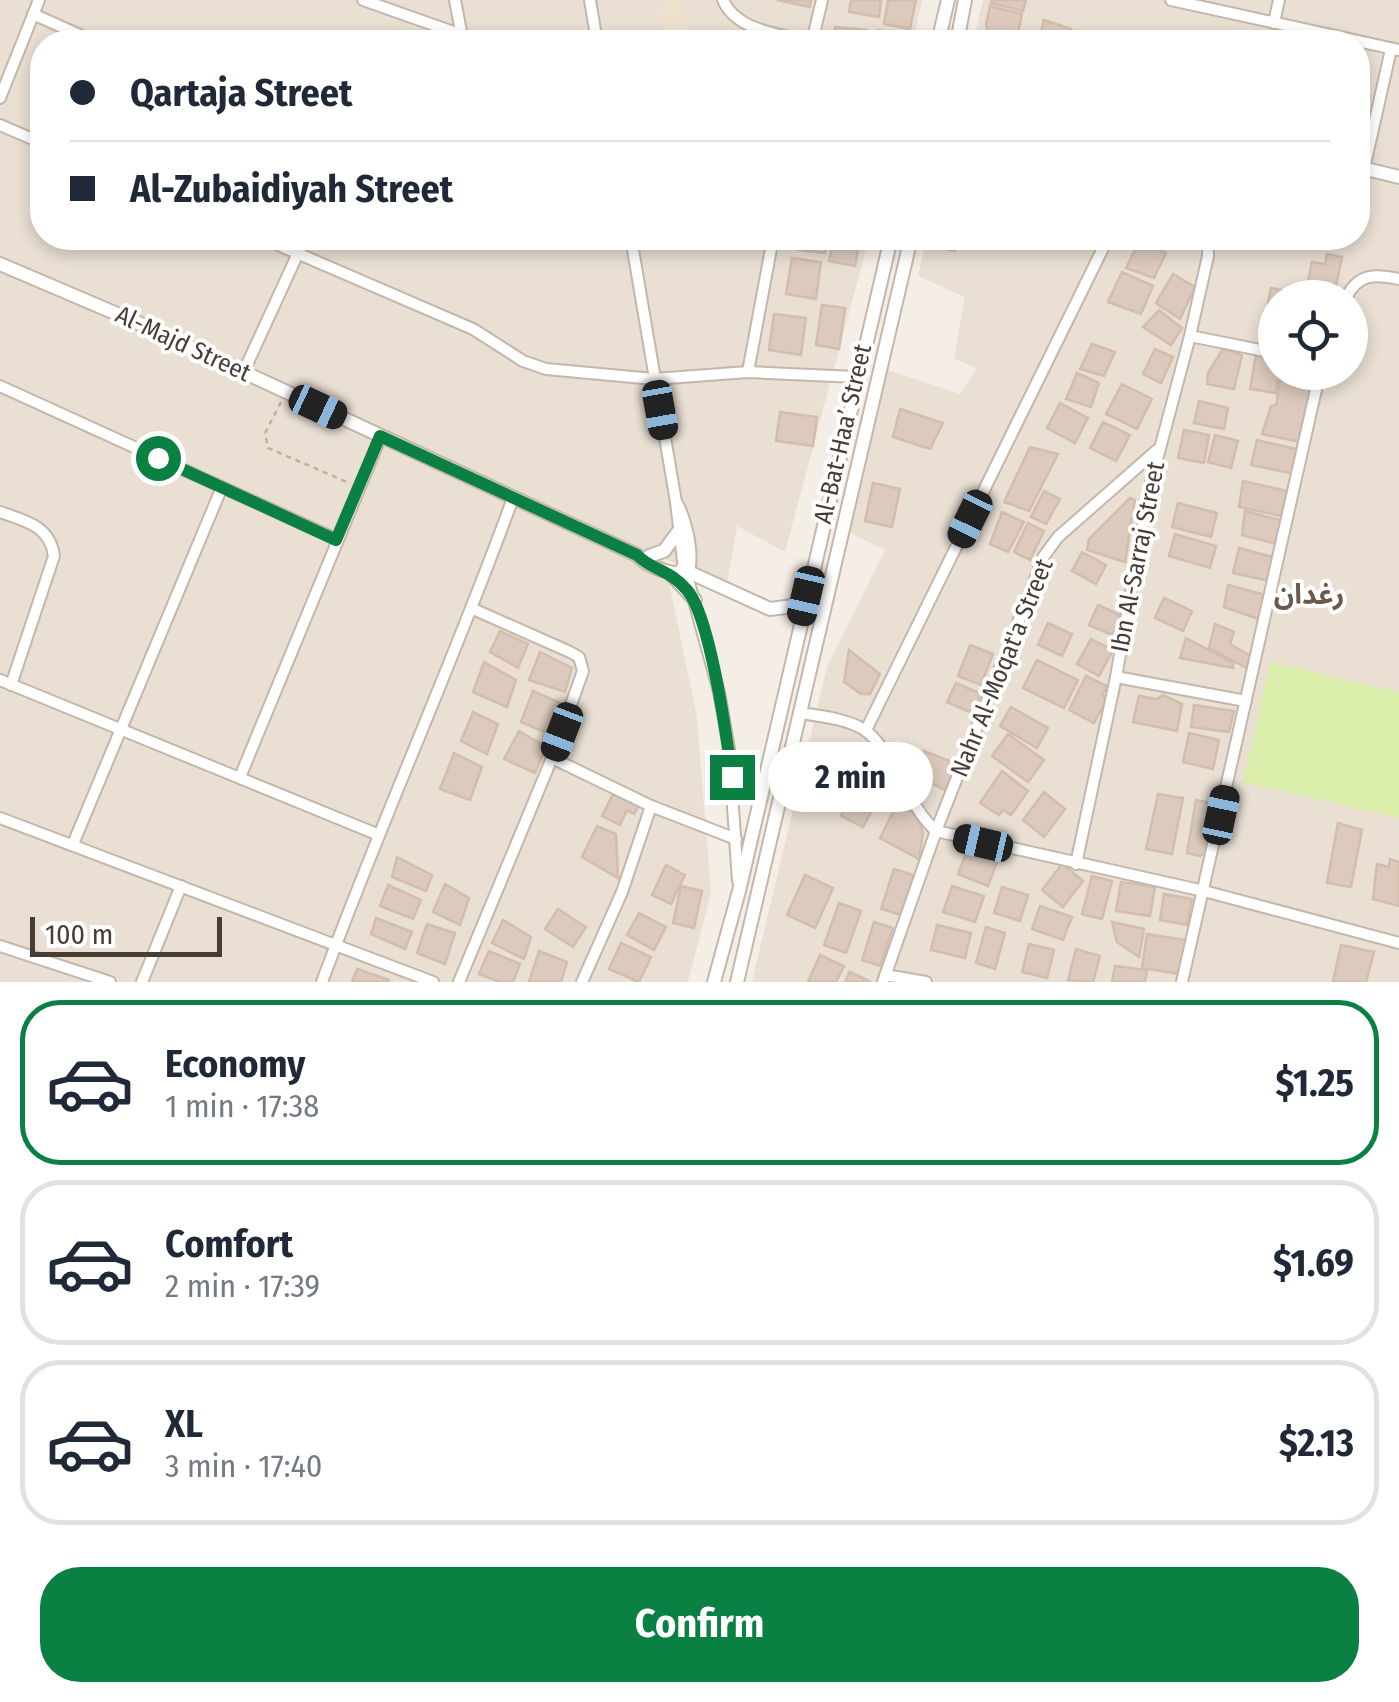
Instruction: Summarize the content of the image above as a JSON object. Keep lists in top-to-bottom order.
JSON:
{
  "streets": {
    "street": [
      "Al-Majd Street",
      "Al-Bat-Haa’ Street",
      "Ibn Al-Sarraj Street",
      "Nahr Al-Moqat'a Street"
    ]
  },
  "crossings": [
    ["Al-Majd Street", "Al-Bat-Haa’ Street"],
    ["Ibn Al-Sarraj Street", "Nahr Al-Moqat'a Street"]
  ],
  "districts": ["رغدان"],
  "scale_bar": "100 m",
  "page": {
    "banner": ["Qartaja Street", "Al-Zubaidiyah Street"],
    "bubble": "2 min",
    "scale": "100 m",
    "list": [
      {
        "name": "Economy",
        "note": "1 min · 17:38",
        "value": "$1.25"
      },
      {
        "name": "Comfort",
        "note": "2 min · 17:39",
        "value": "$1.69"
      },
      {
        "name": "XL",
        "note": "3 min · 17:40",
        "value": "$2.13"
      }
    ],
    "buttons": "Confirm"
  }
}
